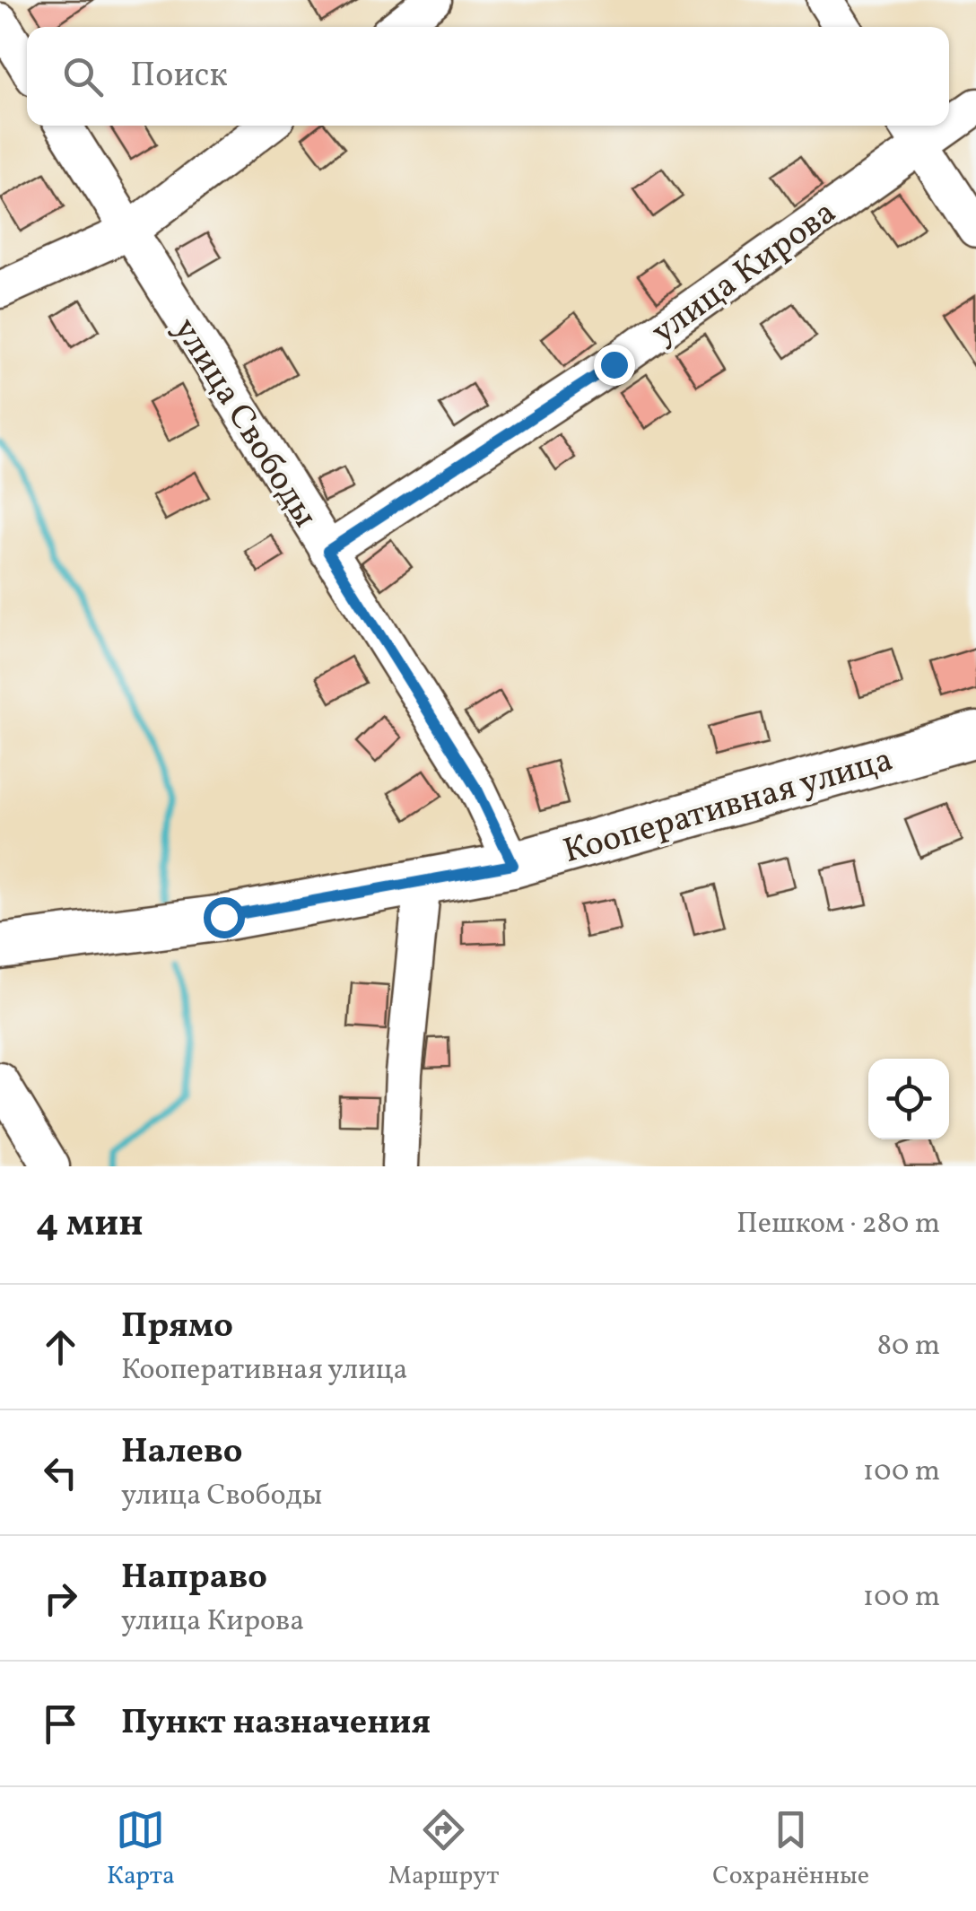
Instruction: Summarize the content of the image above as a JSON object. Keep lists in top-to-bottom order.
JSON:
{
  "streets": {
    "main road": ["Кооперативная улица"],
    "street": ["улица Кирова", "улица Свободы"]
  },
  "crossings": [
    ["улица Кирова", "улица Свободы"],
    ["улица Свободы", "Кооперативная улица"]
  ],
  "page": {
    "search": "Поиск",
    "heading": ["4 мин", "Пешком · 280 m"],
    "list": [
      ["Прямо", "Кооперативная улица", "80 m"],
      ["Налево", "улица Свободы", "100 m"],
      ["Направо", "улица Кирова", "100 m"],
      "Пункт назначения"
    ],
    "nav": ["Карта", "Маршрут", "Сохранённые"]
  }
}
